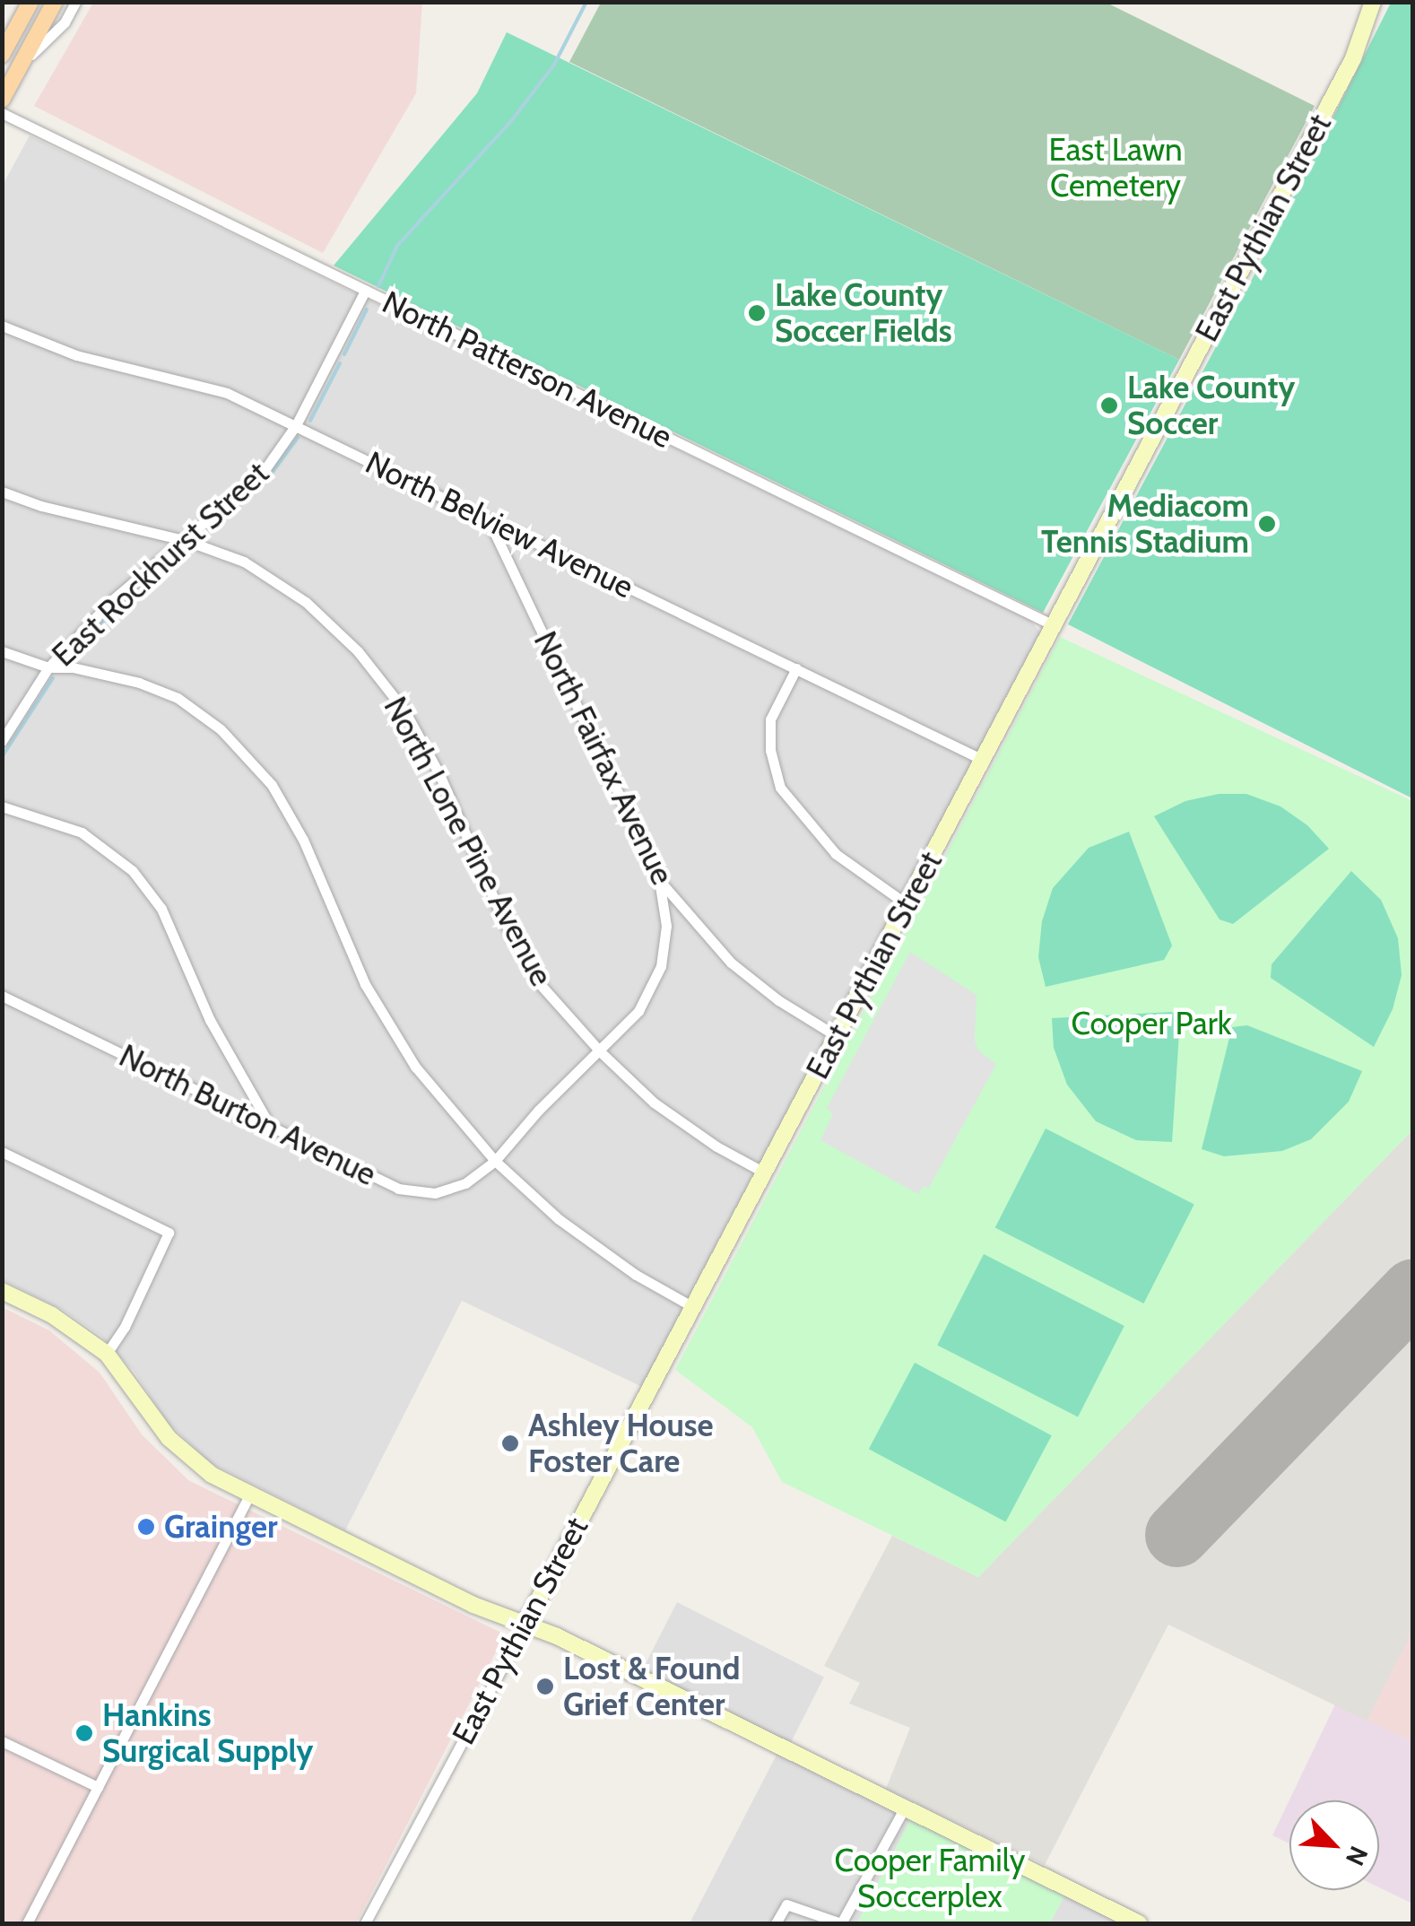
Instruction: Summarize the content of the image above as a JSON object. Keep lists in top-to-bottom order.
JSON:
{
  "streets": {
    "street": [
      "East Pythian Street",
      "North Patterson Avenue",
      "North Belview Avenue",
      "East Rockhurst Street",
      "North Fairfax Avenue",
      "North Lone Pine Avenue",
      "North Burton Avenue"
    ]
  },
  "crossings": [
    ["East Pythian Street", "North Patterson Avenue"],
    ["East Pythian Street", "North Belview Avenue"],
    ["East Pythian Street", "North Fairfax Avenue"],
    ["East Pythian Street", "North Lone Pine Avenue"],
    ["North Patterson Avenue", "East Rockhurst Street"],
    ["North Belview Avenue", "East Rockhurst Street"],
    ["North Belview Avenue", "North Fairfax Avenue"],
    ["East Rockhurst Street", "North Lone Pine Avenue"],
    ["North Lone Pine Avenue", "North Burton Avenue"]
  ],
  "parks": ["East Lawn Cemetery", "Cooper Park", "Cooper Family Soccerplex"],
  "places": [
    "Lake County Soccer Fields",
    "Lake County Soccer",
    "Mediacom Tennis Stadium",
    "Ashley House Foster Care",
    "Grainger",
    "Lost & Found Grief Center",
    "Hankins Surgical Supply"
  ],
  "north": "bottom right"
}
